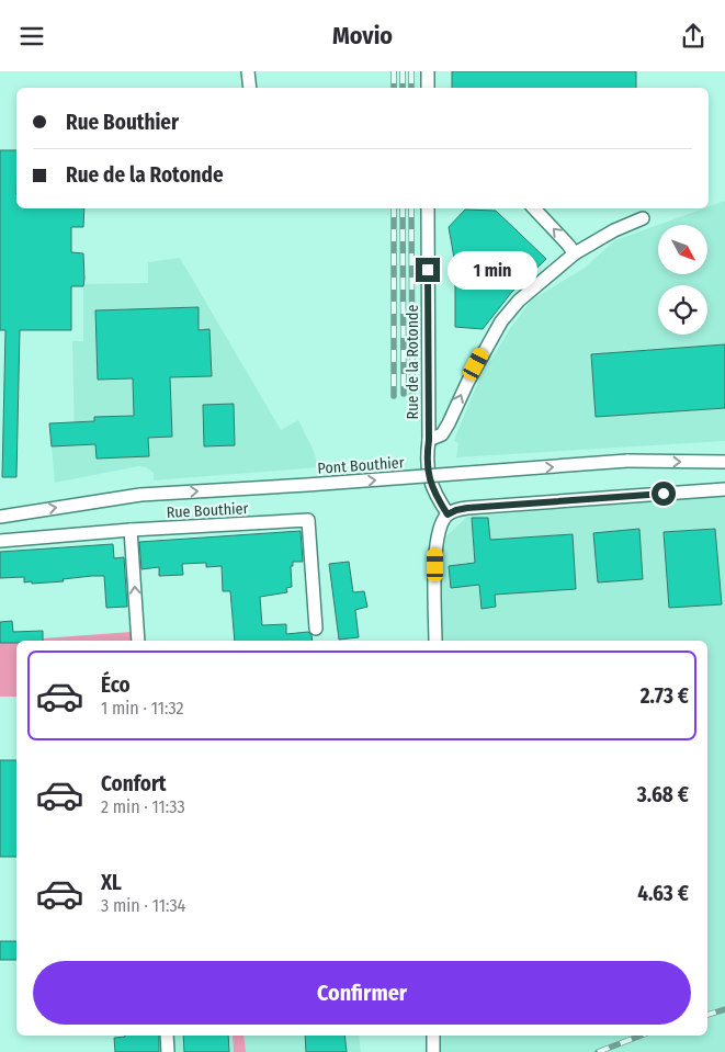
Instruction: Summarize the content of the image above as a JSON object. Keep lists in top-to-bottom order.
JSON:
{
  "streets": {
    "street": ["Rue de la Rotonde", "Pont Bouthier", "Rue Bouthier"]
  },
  "north": "bottom right",
  "page": {
    "header": "Movio",
    "banner": ["Rue Bouthier", "Rue de la Rotonde"],
    "bubble": "1 min",
    "list": [
      {
        "name": "Éco",
        "note": "1 min · 11:32",
        "value": "2.73 €"
      },
      {
        "name": "Confort",
        "note": "2 min · 11:33",
        "value": "3.68 €"
      },
      {
        "name": "XL",
        "note": "3 min · 11:34",
        "value": "4.63 €"
      }
    ],
    "buttons": "Confirmer"
  }
}
